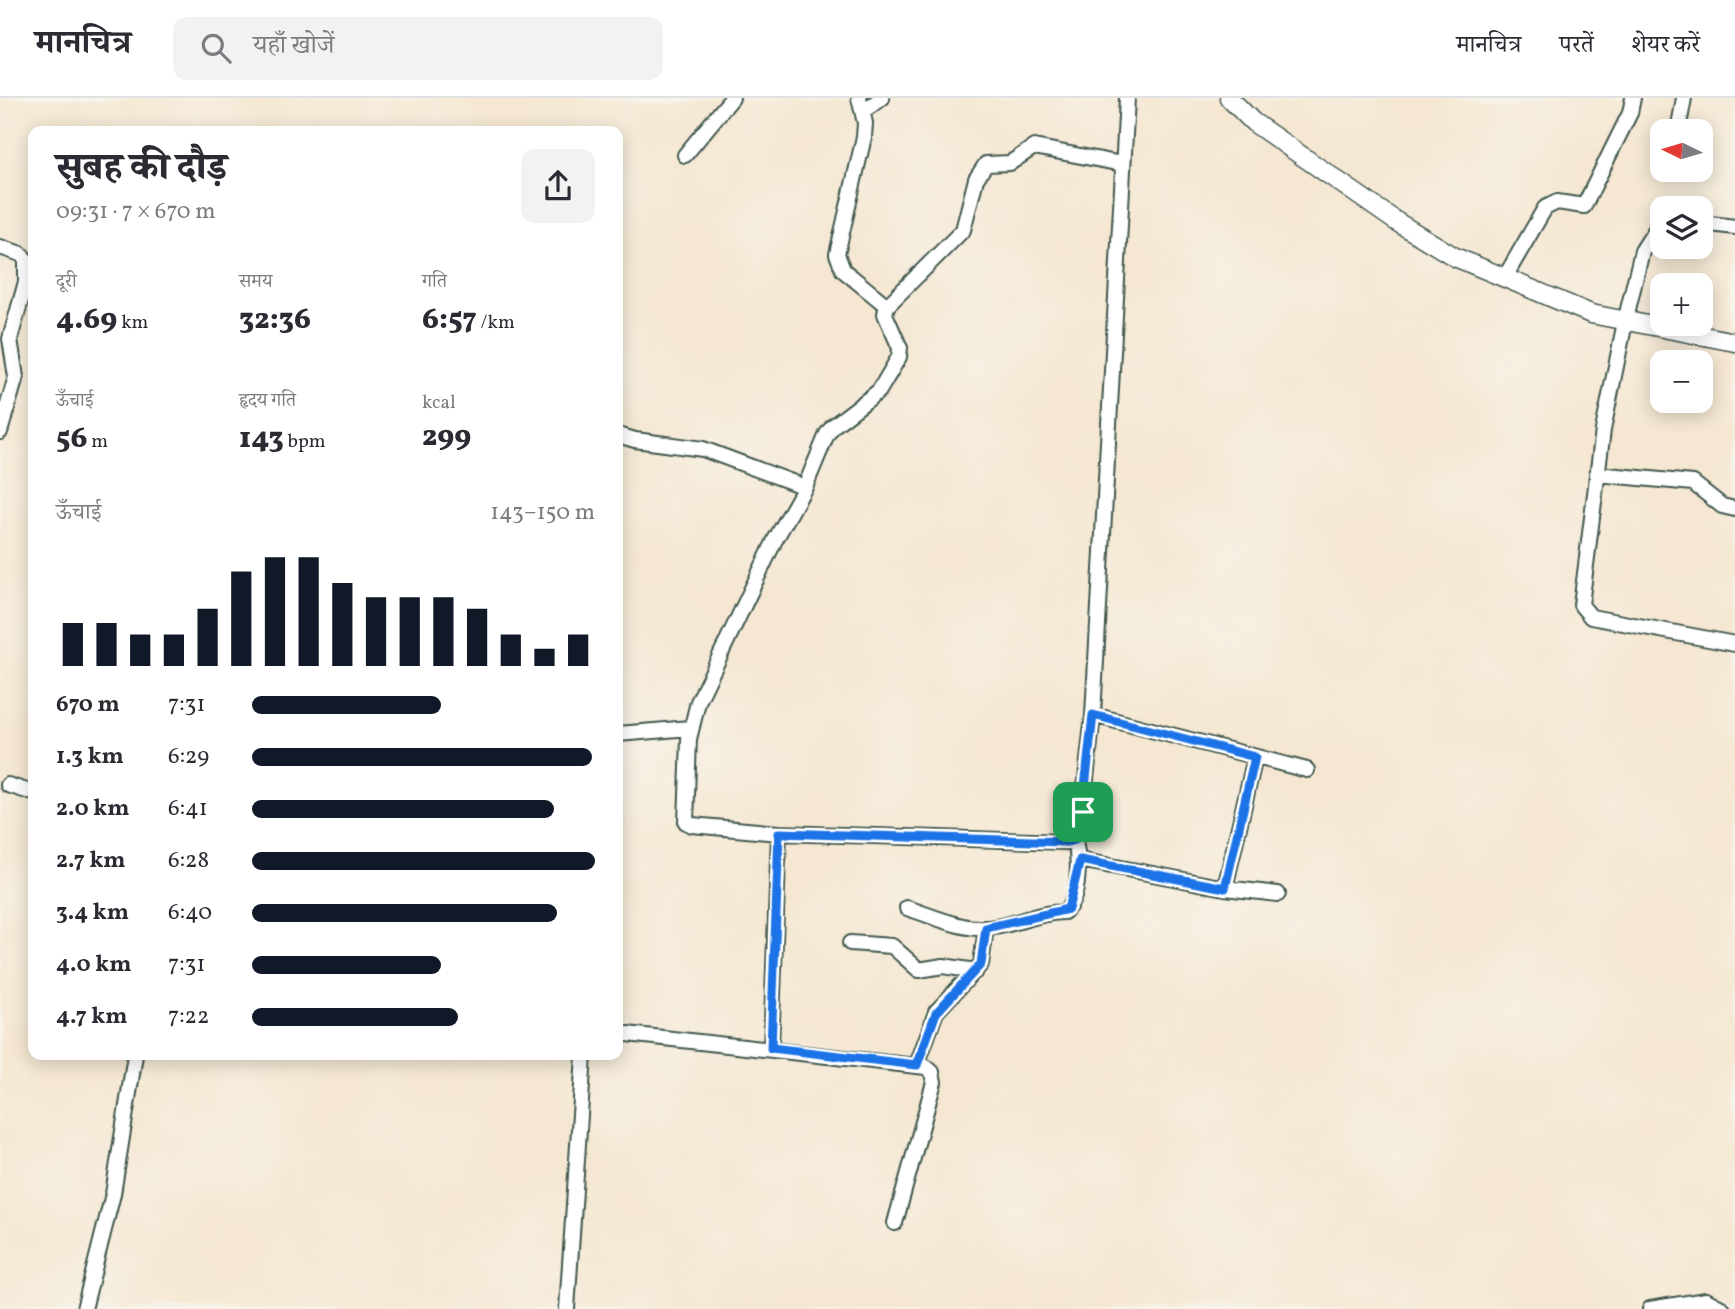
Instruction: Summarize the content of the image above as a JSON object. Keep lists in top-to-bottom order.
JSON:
{
  "north": "left",
  "page": {
    "header": "मानचित्र",
    "search": "यहाँ खोजें",
    "nav": ["मानचित्र", "परतें", "शेयर करें"],
    "map_buttons": ["+", "−"],
    "heading": ["सुबह की दौड़", "09:31 · 7 × 670 m"],
    "stats": [
      ["दूरी", "4.69 km"],
      ["समय", "32:36"],
      ["गति", "6:57 /km"],
      ["ऊँचाई", "56 m"],
      ["हृदय गति", "143 bpm"],
      ["kcal", "299"]
    ],
    "chart": ["ऊँचाई", "143–150 m"],
    "list": [
      {
        "name": "670 m",
        "note": "7:31"
      },
      {
        "name": "1.3 km",
        "note": "6:29"
      },
      {
        "name": "2.0 km",
        "note": "6:41"
      },
      {
        "name": "2.7 km",
        "note": "6:28"
      },
      {
        "name": "3.4 km",
        "note": "6:40"
      },
      {
        "name": "4.0 km",
        "note": "7:31"
      },
      {
        "name": "4.7 km",
        "note": "7:22"
      }
    ]
  }
}
